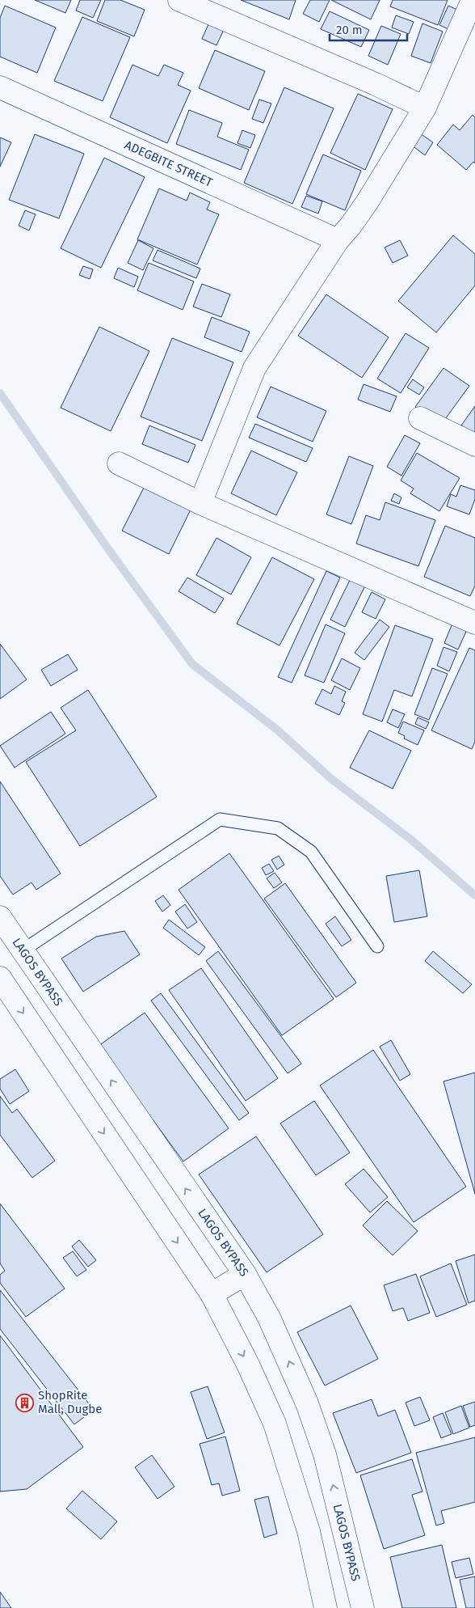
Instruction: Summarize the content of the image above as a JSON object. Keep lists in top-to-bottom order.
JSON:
{
  "streets": {
    "street": ["ADEGBITE STREET", "LAGOS BYPASS"]
  },
  "places": {
    "building": ["ShopRite Mall, Dugbe"]
  },
  "scale_bar": "20 m"
}
